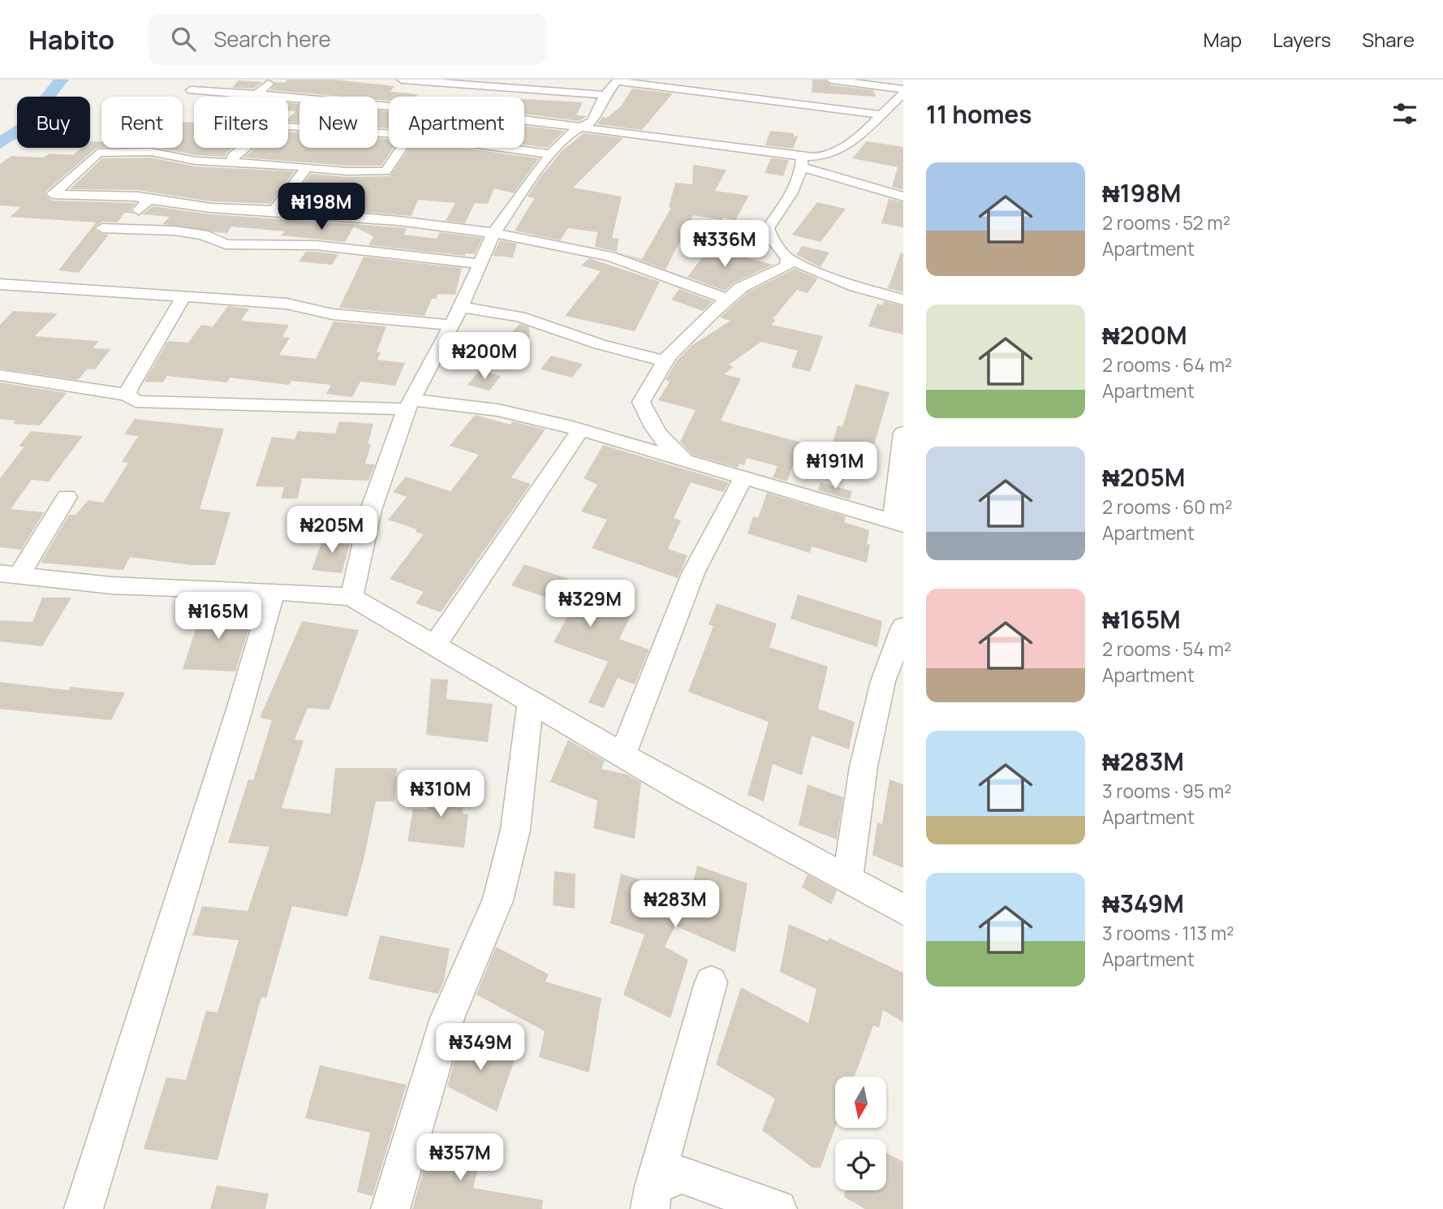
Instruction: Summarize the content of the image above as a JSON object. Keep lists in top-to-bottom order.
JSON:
{
  "north": "bottom",
  "page": {
    "header": "Habito",
    "search": "Search here",
    "nav": ["Map", "Layers", "Share"],
    "heading": "11 homes",
    "chip": [
      "Buy",
      "Rent",
      "Filters",
      "New",
      "Apartment"
    ],
    "list": [
      {
        "name": "₦198M",
        "note": "2 rooms · 52 m² · Apartment"
      },
      {
        "name": "₦200M",
        "note": "2 rooms · 64 m² · Apartment"
      },
      {
        "name": "₦205M",
        "note": "2 rooms · 60 m² · Apartment"
      },
      {
        "name": "₦165M",
        "note": "2 rooms · 54 m² · Apartment"
      },
      {
        "name": "₦283M",
        "note": "3 rooms · 95 m² · Apartment"
      },
      {
        "name": "₦349M",
        "note": "3 rooms · 113 m² · Apartment"
      }
    ],
    "price": [
      "₦198M",
      "₦336M",
      "₦200M",
      "₦191M",
      "₦205M",
      "₦329M",
      "₦165M",
      "₦310M",
      "₦283M",
      "₦349M",
      "₦357M"
    ]
  }
}
